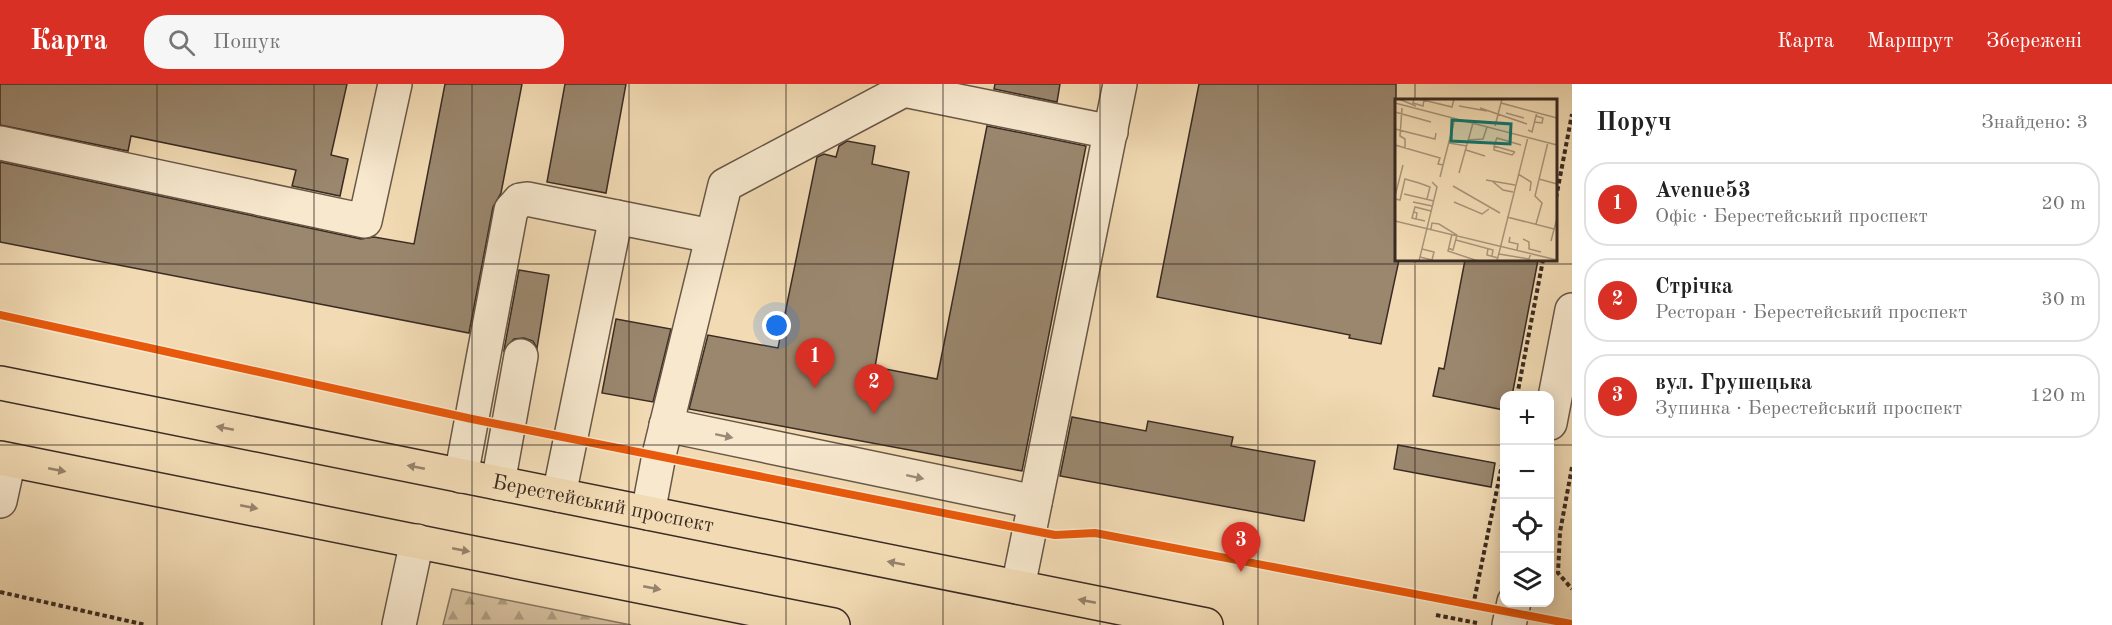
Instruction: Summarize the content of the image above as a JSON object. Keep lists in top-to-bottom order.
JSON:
{
  "streets": {
    "main road": ["Берестейський проспект"]
  },
  "page": {
    "header": "Карта",
    "search": "Пошук",
    "nav": ["Карта", "Маршрут", "Збережені"],
    "heading": ["Поруч", "Знайдено: 3"],
    "list": [
      {
        "mark": "1",
        "name": "Avenue53",
        "note": "Офіс · Берестейський проспект",
        "value": "20 m"
      },
      {
        "mark": "2",
        "name": "Стрічка",
        "note": "Ресторан · Берестейський проспект",
        "value": "30 m"
      },
      {
        "mark": "3",
        "name": "вул. Грушецька",
        "note": "Зупинка · Берестейський проспект",
        "value": "120 m"
      }
    ],
    "pins": ["1", "2", "3"],
    "map_buttons": ["+", "−"]
  }
}
